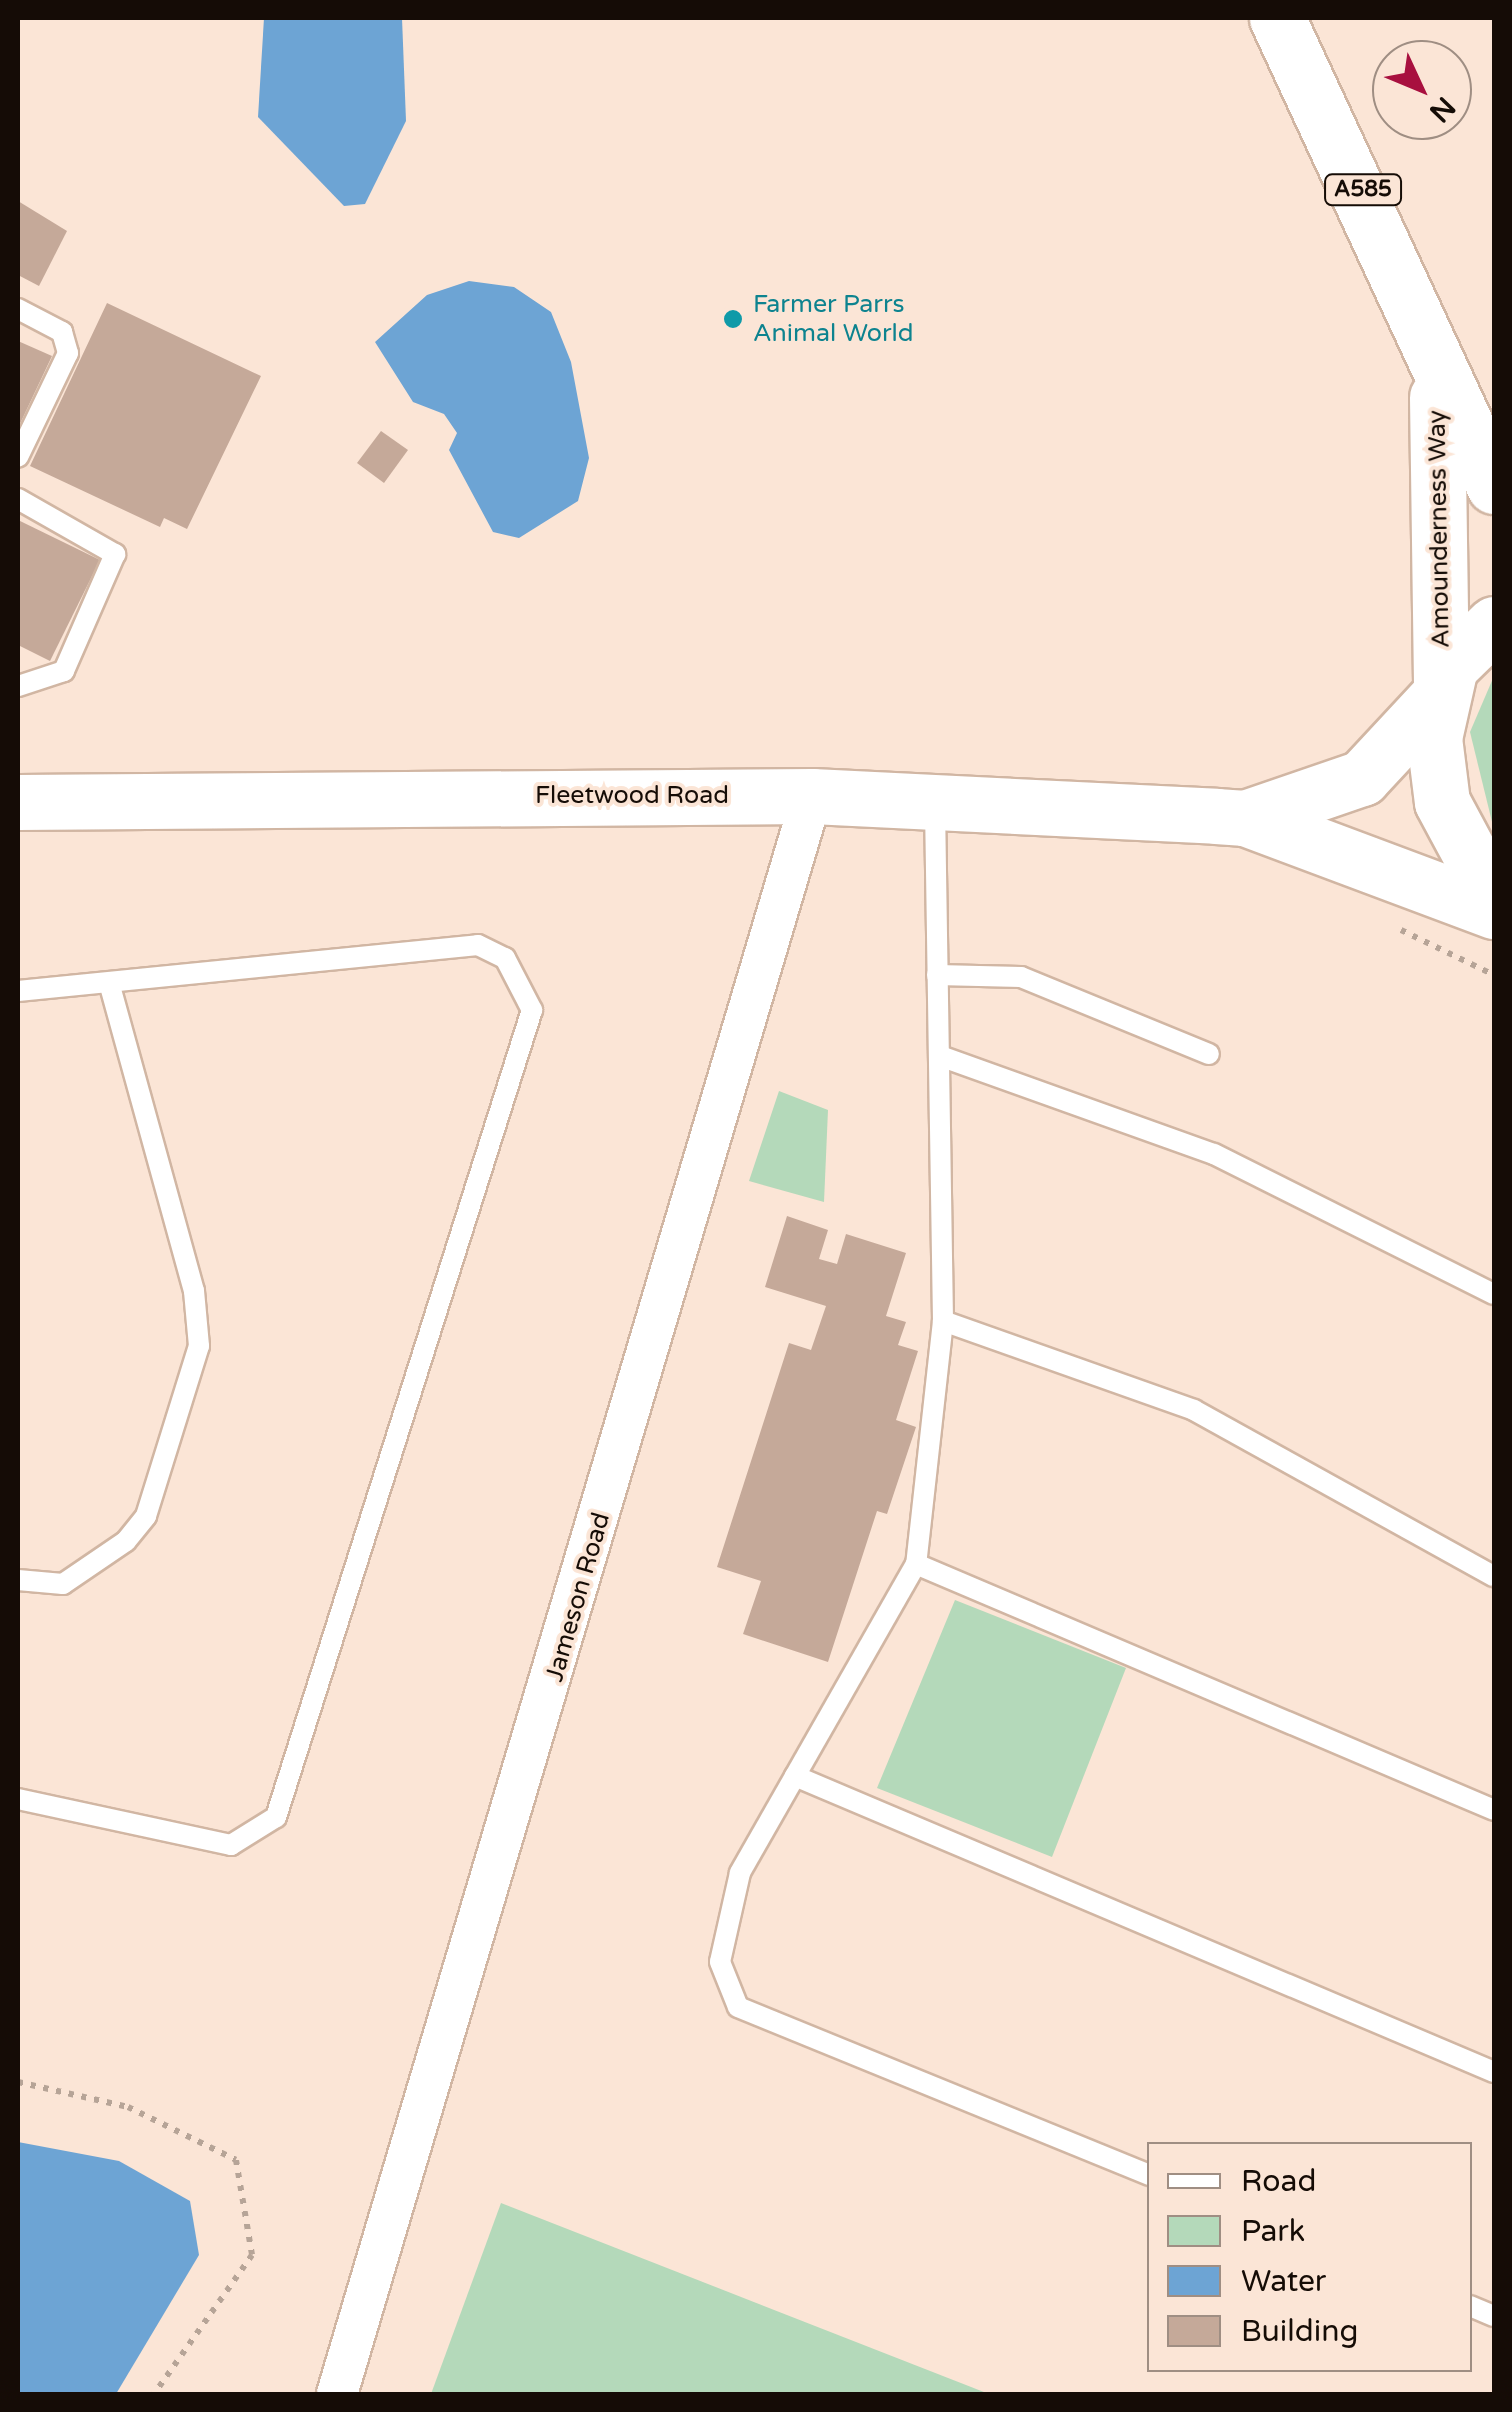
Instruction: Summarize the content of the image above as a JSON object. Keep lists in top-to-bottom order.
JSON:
{
  "streets": {
    "main road": ["A585", "Amounderness Way", "Fleetwood Road"],
    "street": ["Jameson Road"]
  },
  "crossings": [
    ["A585", "Amounderness Way"],
    ["A585", "Fleetwood Road"],
    ["Amounderness Way", "Fleetwood Road"],
    ["Fleetwood Road", "Jameson Road"]
  ],
  "places": ["Farmer Parrs Animal World"],
  "legend": [
    "Road",
    "Park",
    "Water",
    "Building"
  ],
  "north": "bottom right"
}
